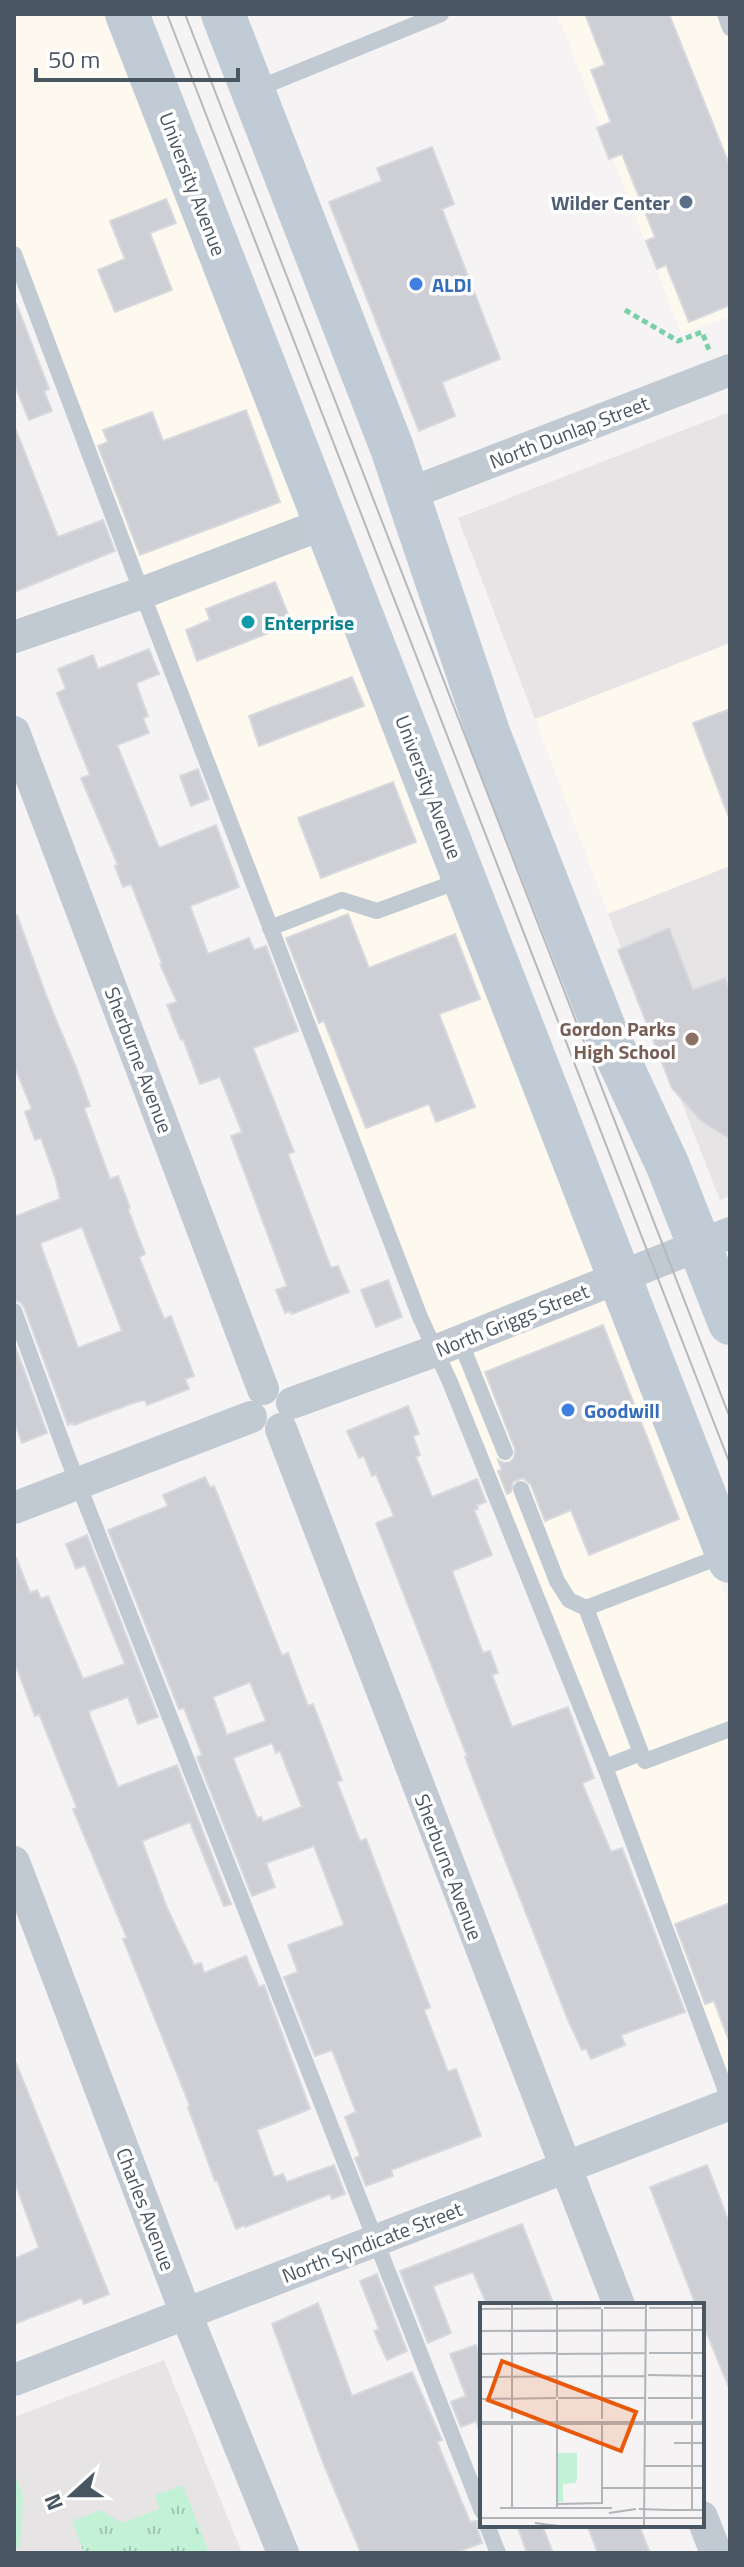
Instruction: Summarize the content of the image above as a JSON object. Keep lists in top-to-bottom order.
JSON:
{
  "streets": {
    "main road": ["University Avenue"],
    "street": [
      "North Dunlap Street",
      "Sherburne Avenue",
      "North Griggs Street",
      "Charles Avenue",
      "North Syndicate Street"
    ]
  },
  "crossings": [
    ["University Avenue", "North Griggs Street"],
    ["Sherburne Avenue", "North Griggs Street"],
    ["Sherburne Avenue", "North Syndicate Street"],
    ["Charles Avenue", "North Syndicate Street"]
  ],
  "places": [
    "Wilder Center",
    "ALDI",
    "Enterprise",
    "Gordon Parks High School",
    "Goodwill"
  ],
  "scale_bar": "50 m",
  "north": "left"
}
